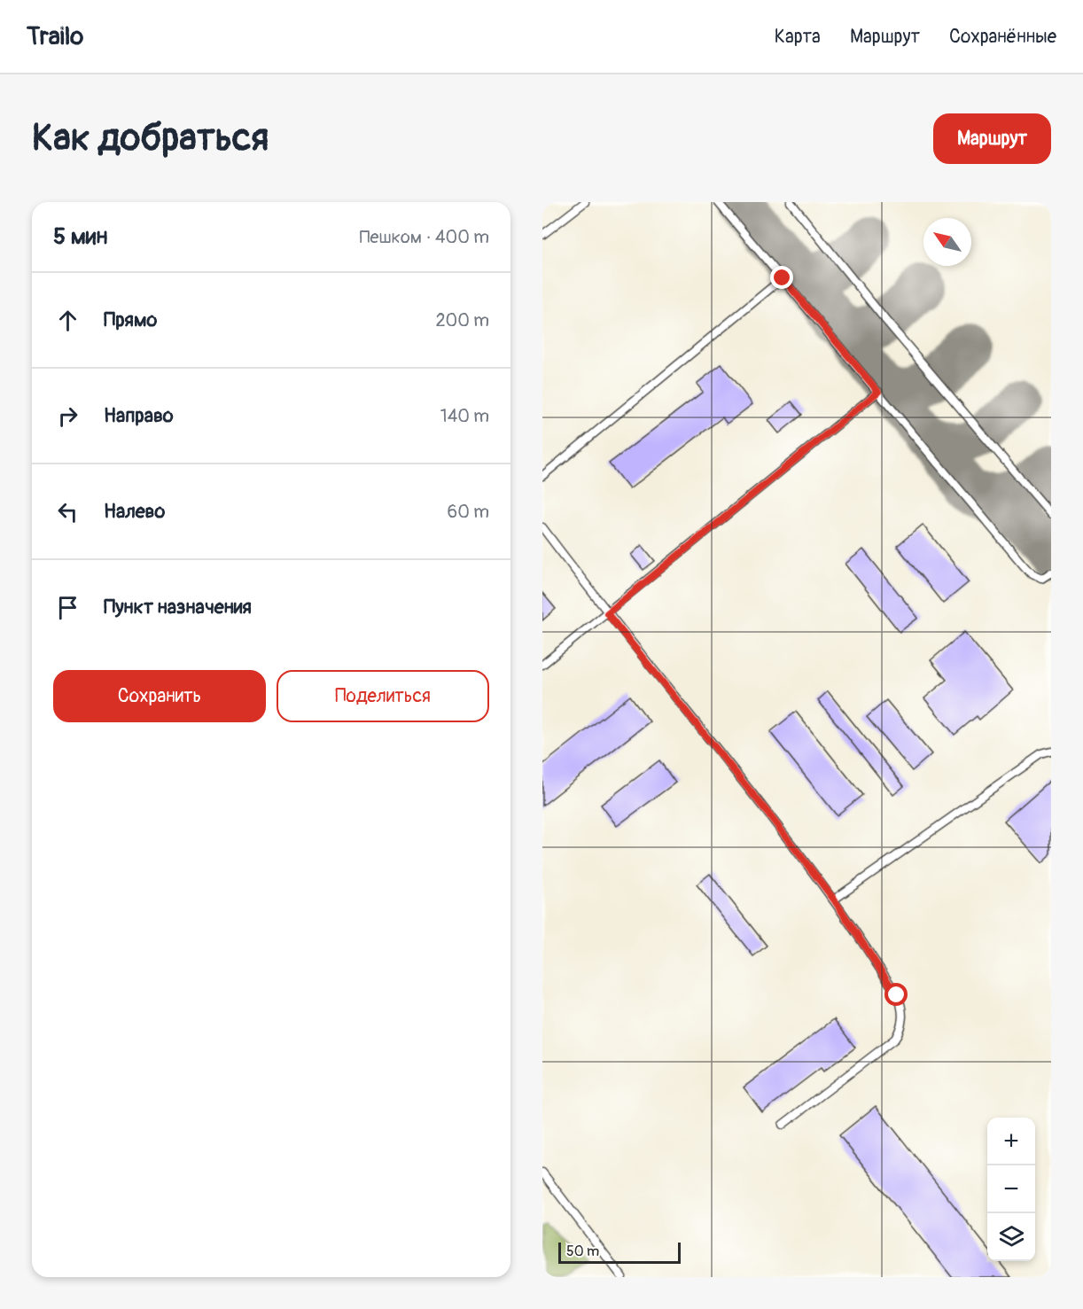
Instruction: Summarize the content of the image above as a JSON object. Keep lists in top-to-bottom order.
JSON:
{
  "scale_bar": "50 m",
  "north": "top left",
  "page": {
    "header": "Trailo",
    "nav": ["Карта", "Маршрут", "Сохранённые"],
    "buttons": [
      "Маршрут",
      ["Сохранить", "Поделиться"]
    ],
    "title": "Как добраться",
    "heading": ["5 мин", "Пешком · 400 m"],
    "list": [
      ["Прямо", "200 m"],
      ["Направо", "140 m"],
      ["Налево", "60 m"],
      "Пункт назначения"
    ],
    "map_buttons": ["+", "−"],
    "scale": "50 m"
  }
}
